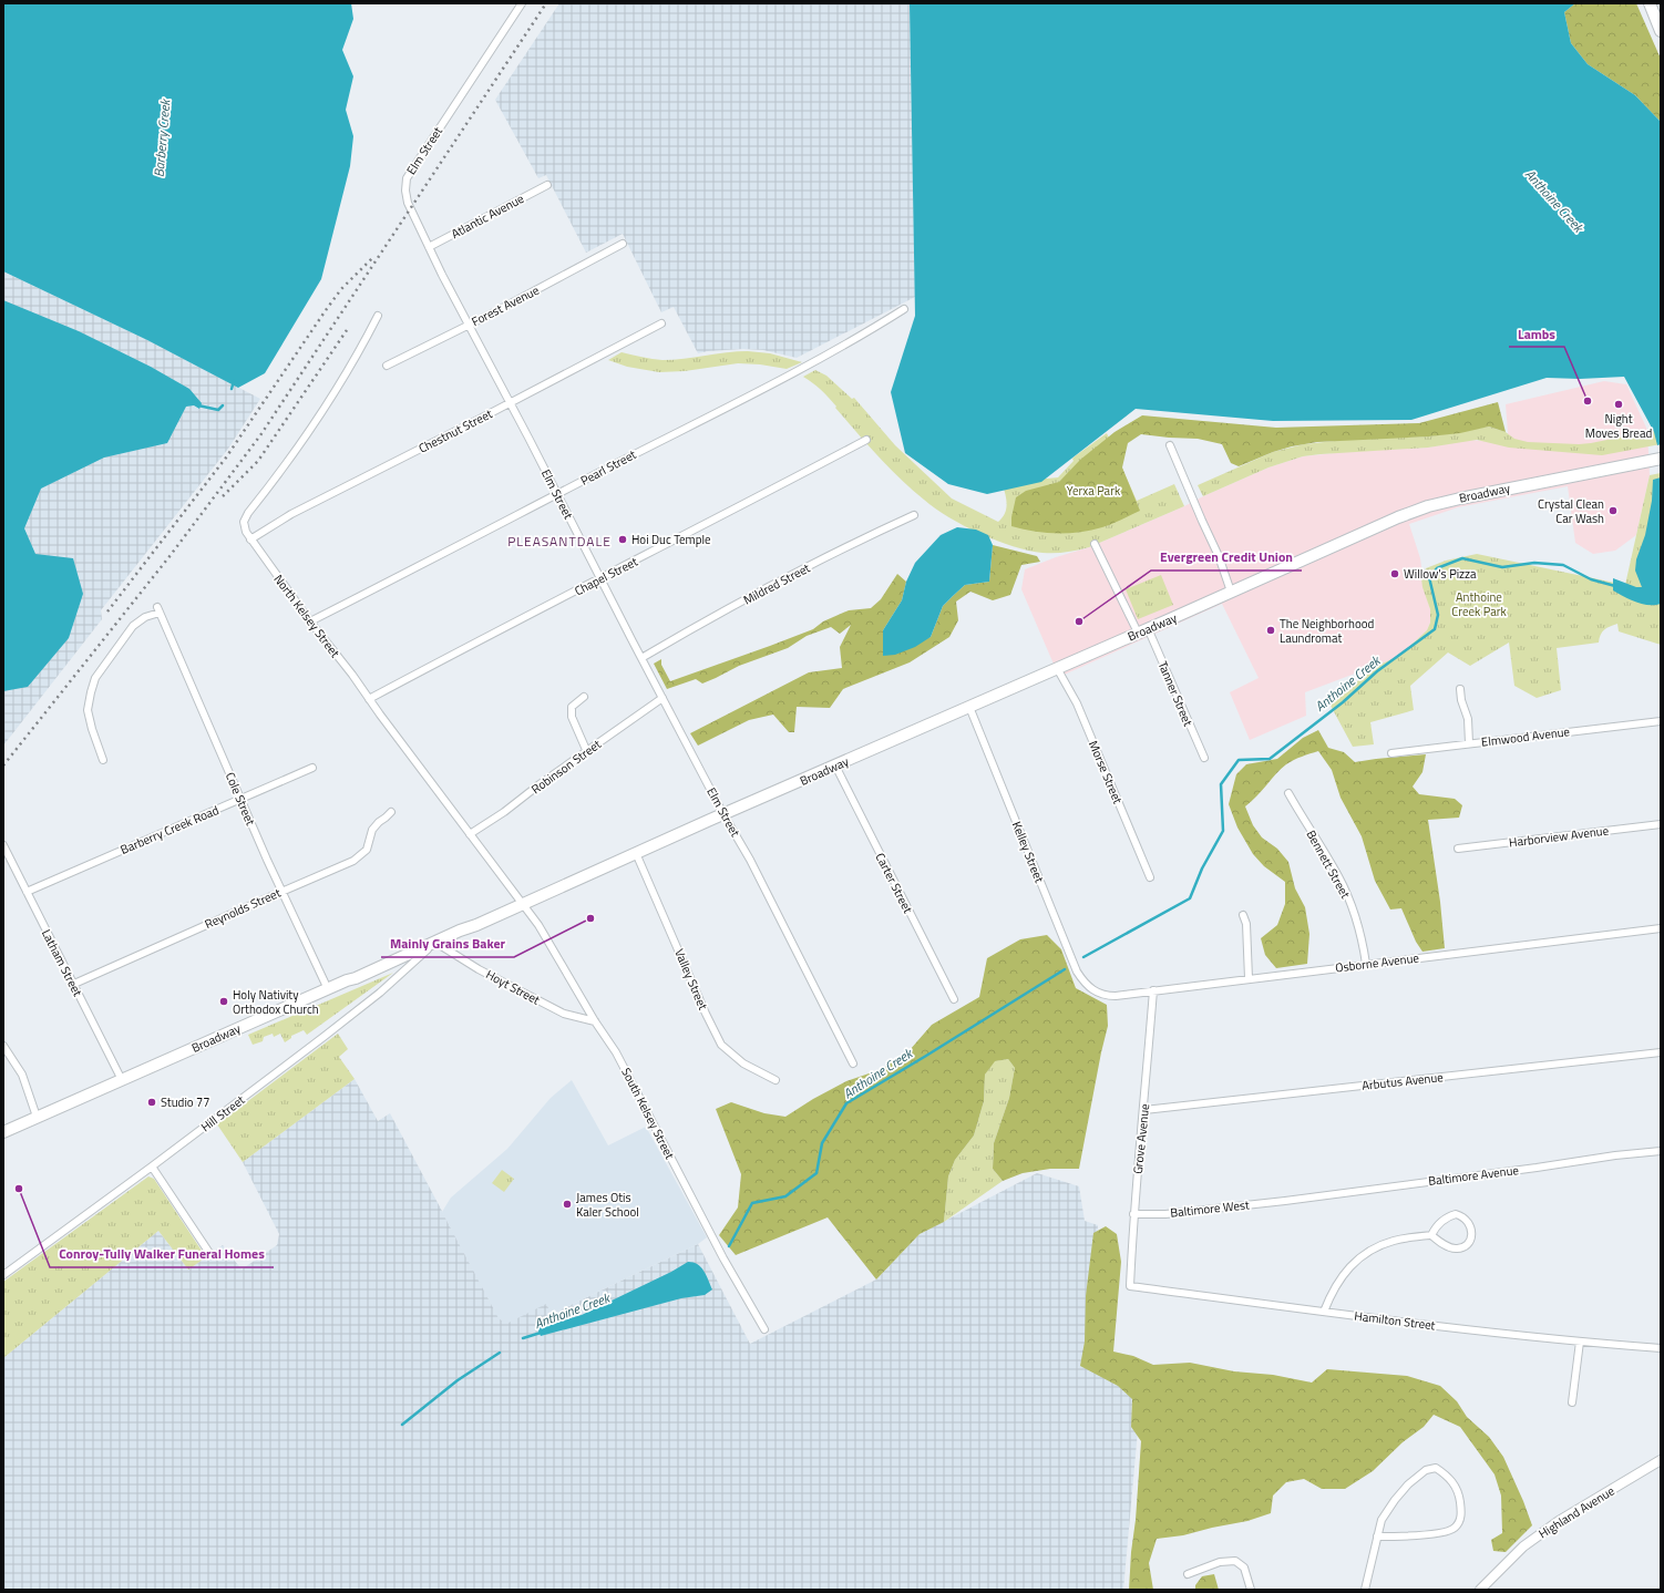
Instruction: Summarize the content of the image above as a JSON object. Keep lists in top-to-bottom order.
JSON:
{
  "streets": {
    "main road": ["Broadway"],
    "street": [
      "Elm Street",
      "Atlantic Avenue",
      "Forest Avenue",
      "Chestnut Street",
      "Pearl Street",
      "Chapel Street",
      "Mildred Street",
      "North Kelsey Street",
      "Tanner Street",
      "Elmwood Avenue",
      "Robinson Street",
      "Morse Street",
      "Cole Street",
      "Barberry Creek Road",
      "Harborview Avenue",
      "Kelley Street",
      "Bennett Street",
      "Carter Street",
      "Reynolds Street",
      "Latham Street",
      "Osborne Avenue",
      "Valley Street",
      "Hoyt Street",
      "Arbutus Avenue",
      "Hill Street",
      "South Kelsey Street",
      "Grove Avenue",
      "Baltimore Avenue",
      "Baltimore West",
      "Hamilton Street",
      "Highland Avenue"
    ]
  },
  "crossings": [
    ["Elm Street", "Atlantic Avenue"],
    ["Elm Street", "Forest Avenue"],
    ["Elm Street", "Chestnut Street"],
    ["Elm Street", "Pearl Street"],
    ["Elm Street", "Broadway"],
    ["Elm Street", "Chapel Street"],
    ["Elm Street", "Mildred Street"],
    ["Elm Street", "Robinson Street"],
    ["Chestnut Street", "North Kelsey Street"],
    ["Pearl Street", "North Kelsey Street"],
    ["Broadway", "North Kelsey Street"],
    ["Broadway", "Tanner Street"],
    ["Broadway", "Morse Street"],
    ["Broadway", "Cole Street"],
    ["Broadway", "Kelley Street"],
    ["Broadway", "Carter Street"],
    ["Broadway", "Latham Street"],
    ["Broadway", "Valley Street"],
    ["Broadway", "Hoyt Street"],
    ["Broadway", "Hill Street"],
    ["Broadway", "South Kelsey Street"],
    ["Chapel Street", "North Kelsey Street"],
    ["North Kelsey Street", "Robinson Street"],
    ["North Kelsey Street", "South Kelsey Street"],
    ["Cole Street", "Barberry Creek Road"],
    ["Cole Street", "Reynolds Street"],
    ["Barberry Creek Road", "Latham Street"],
    ["Kelley Street", "Osborne Avenue"],
    ["Bennett Street", "Osborne Avenue"],
    ["Reynolds Street", "Latham Street"],
    ["Osborne Avenue", "Grove Avenue"],
    ["Hoyt Street", "Hill Street"],
    ["Hoyt Street", "South Kelsey Street"],
    ["Arbutus Avenue", "Grove Avenue"],
    ["Grove Avenue", "Baltimore West"],
    ["Grove Avenue", "Hamilton Street"],
    ["Baltimore Avenue", "Baltimore West"]
  ],
  "districts": ["PLEASANTDALE"],
  "water": ["Barberry Creek", "Anthoine Creek"],
  "parks": ["Yerxa Park", "Anthoine Creek Park"],
  "places": [
    "Lambs",
    "Night Moves Bread",
    "Crystal Clean Car Wash",
    "Hoi Duc Temple",
    "Willow's Pizza",
    "Evergreen Credit Union",
    "The Neighborhood Laundromat",
    "Mainly Grains Baker",
    "Holy Nativity Orthodox Church",
    "Studio 77",
    "Conroy-Tully Walker Funeral Homes",
    "James Otis Kaler School"
  ]
}
